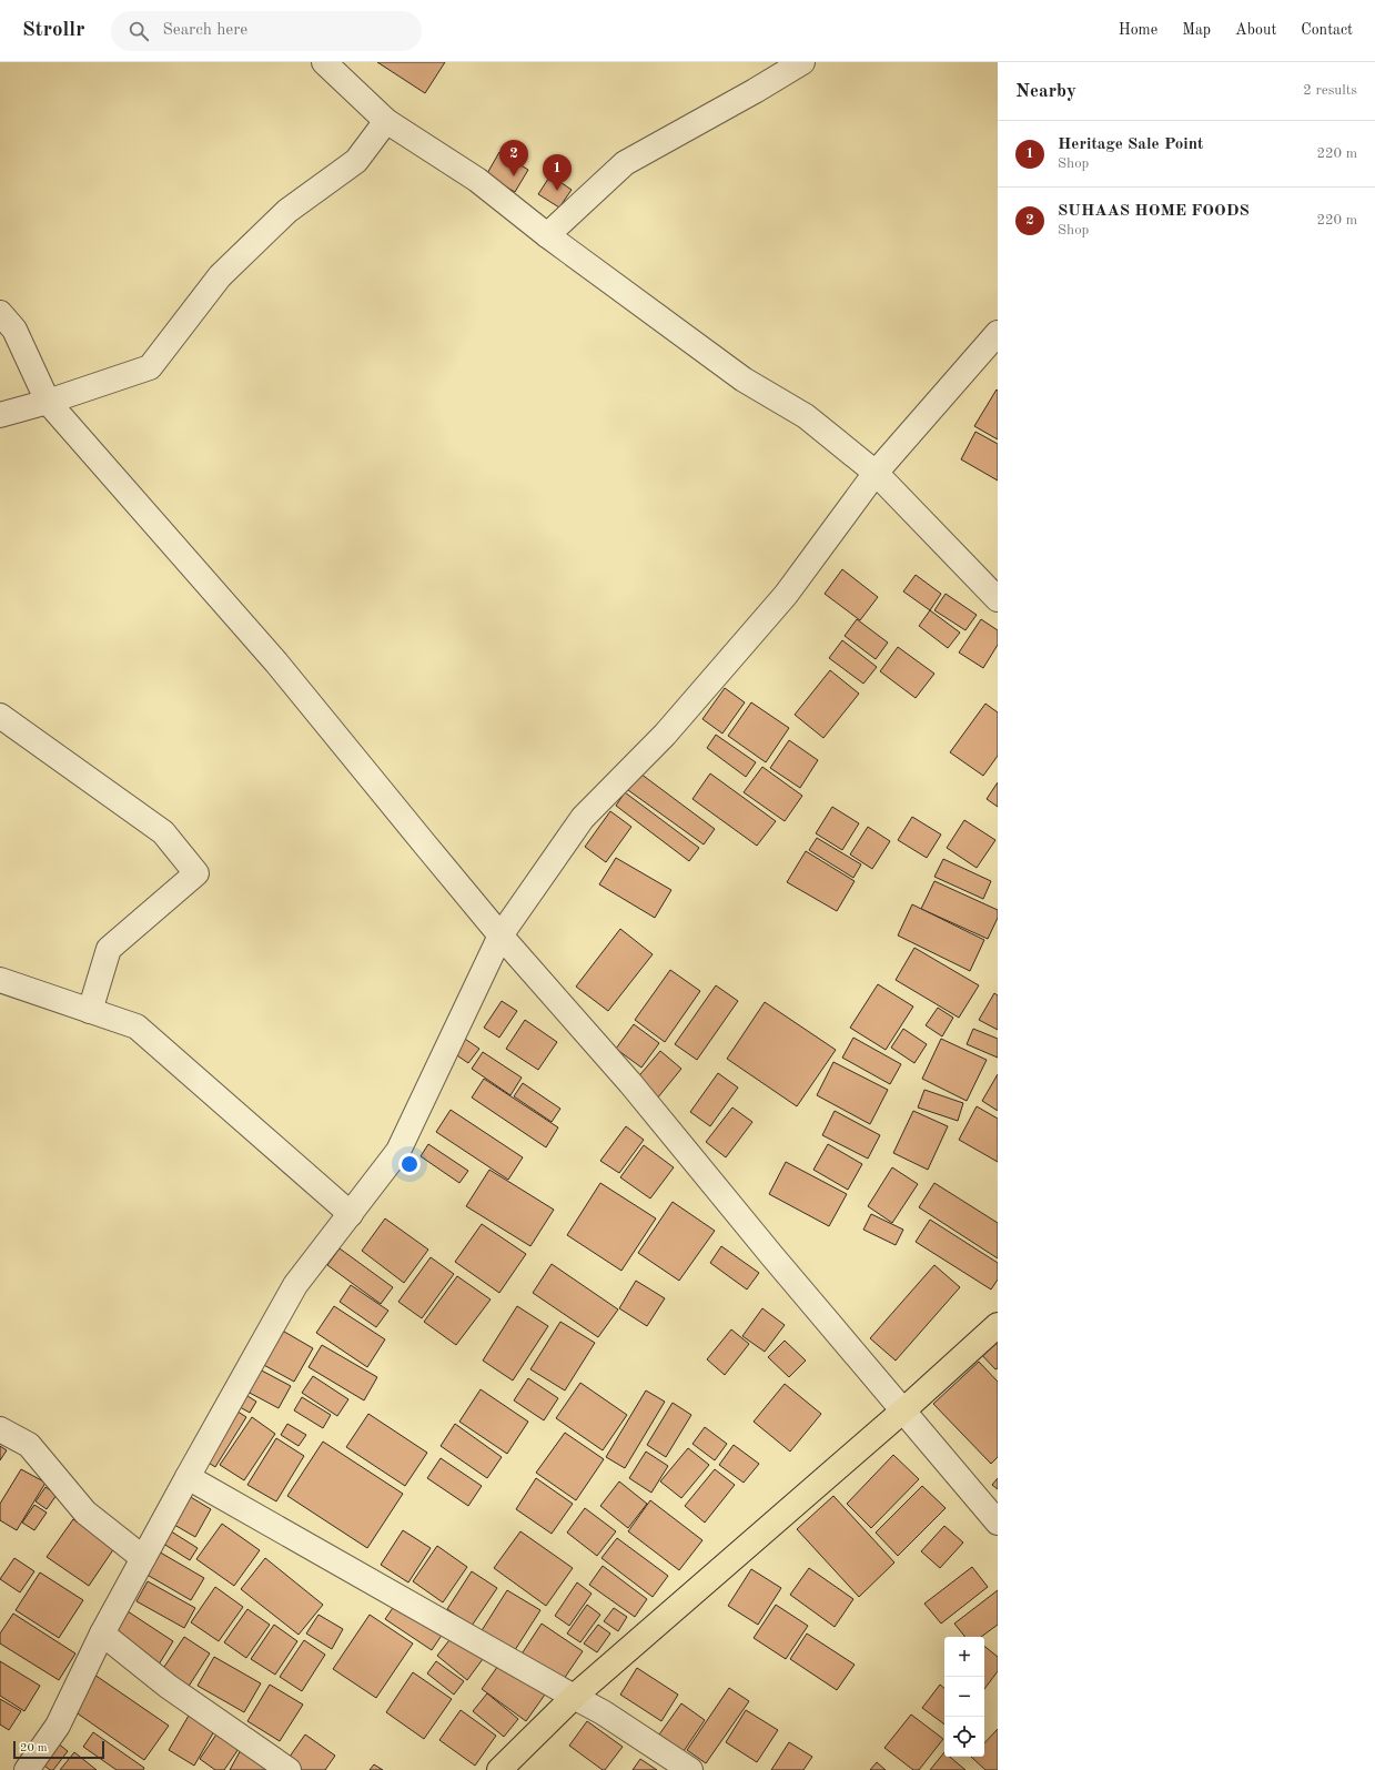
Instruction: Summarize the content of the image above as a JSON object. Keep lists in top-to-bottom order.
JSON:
{
  "scale_bar": "20 m",
  "page": {
    "header": "Strollr",
    "search": "Search here",
    "nav": [
      "Home",
      "Map",
      "About",
      "Contact"
    ],
    "heading": ["Nearby", "2 results"],
    "list": [
      {
        "mark": "1",
        "name": "Heritage Sale Point",
        "note": "Shop",
        "value": "220 m"
      },
      {
        "mark": "2",
        "name": "SUHAAS HOME FOODS",
        "note": "Shop",
        "value": "220 m"
      }
    ],
    "pins": ["2", "1"],
    "map_buttons": ["+", "−"],
    "scale": "20 m"
  }
}
